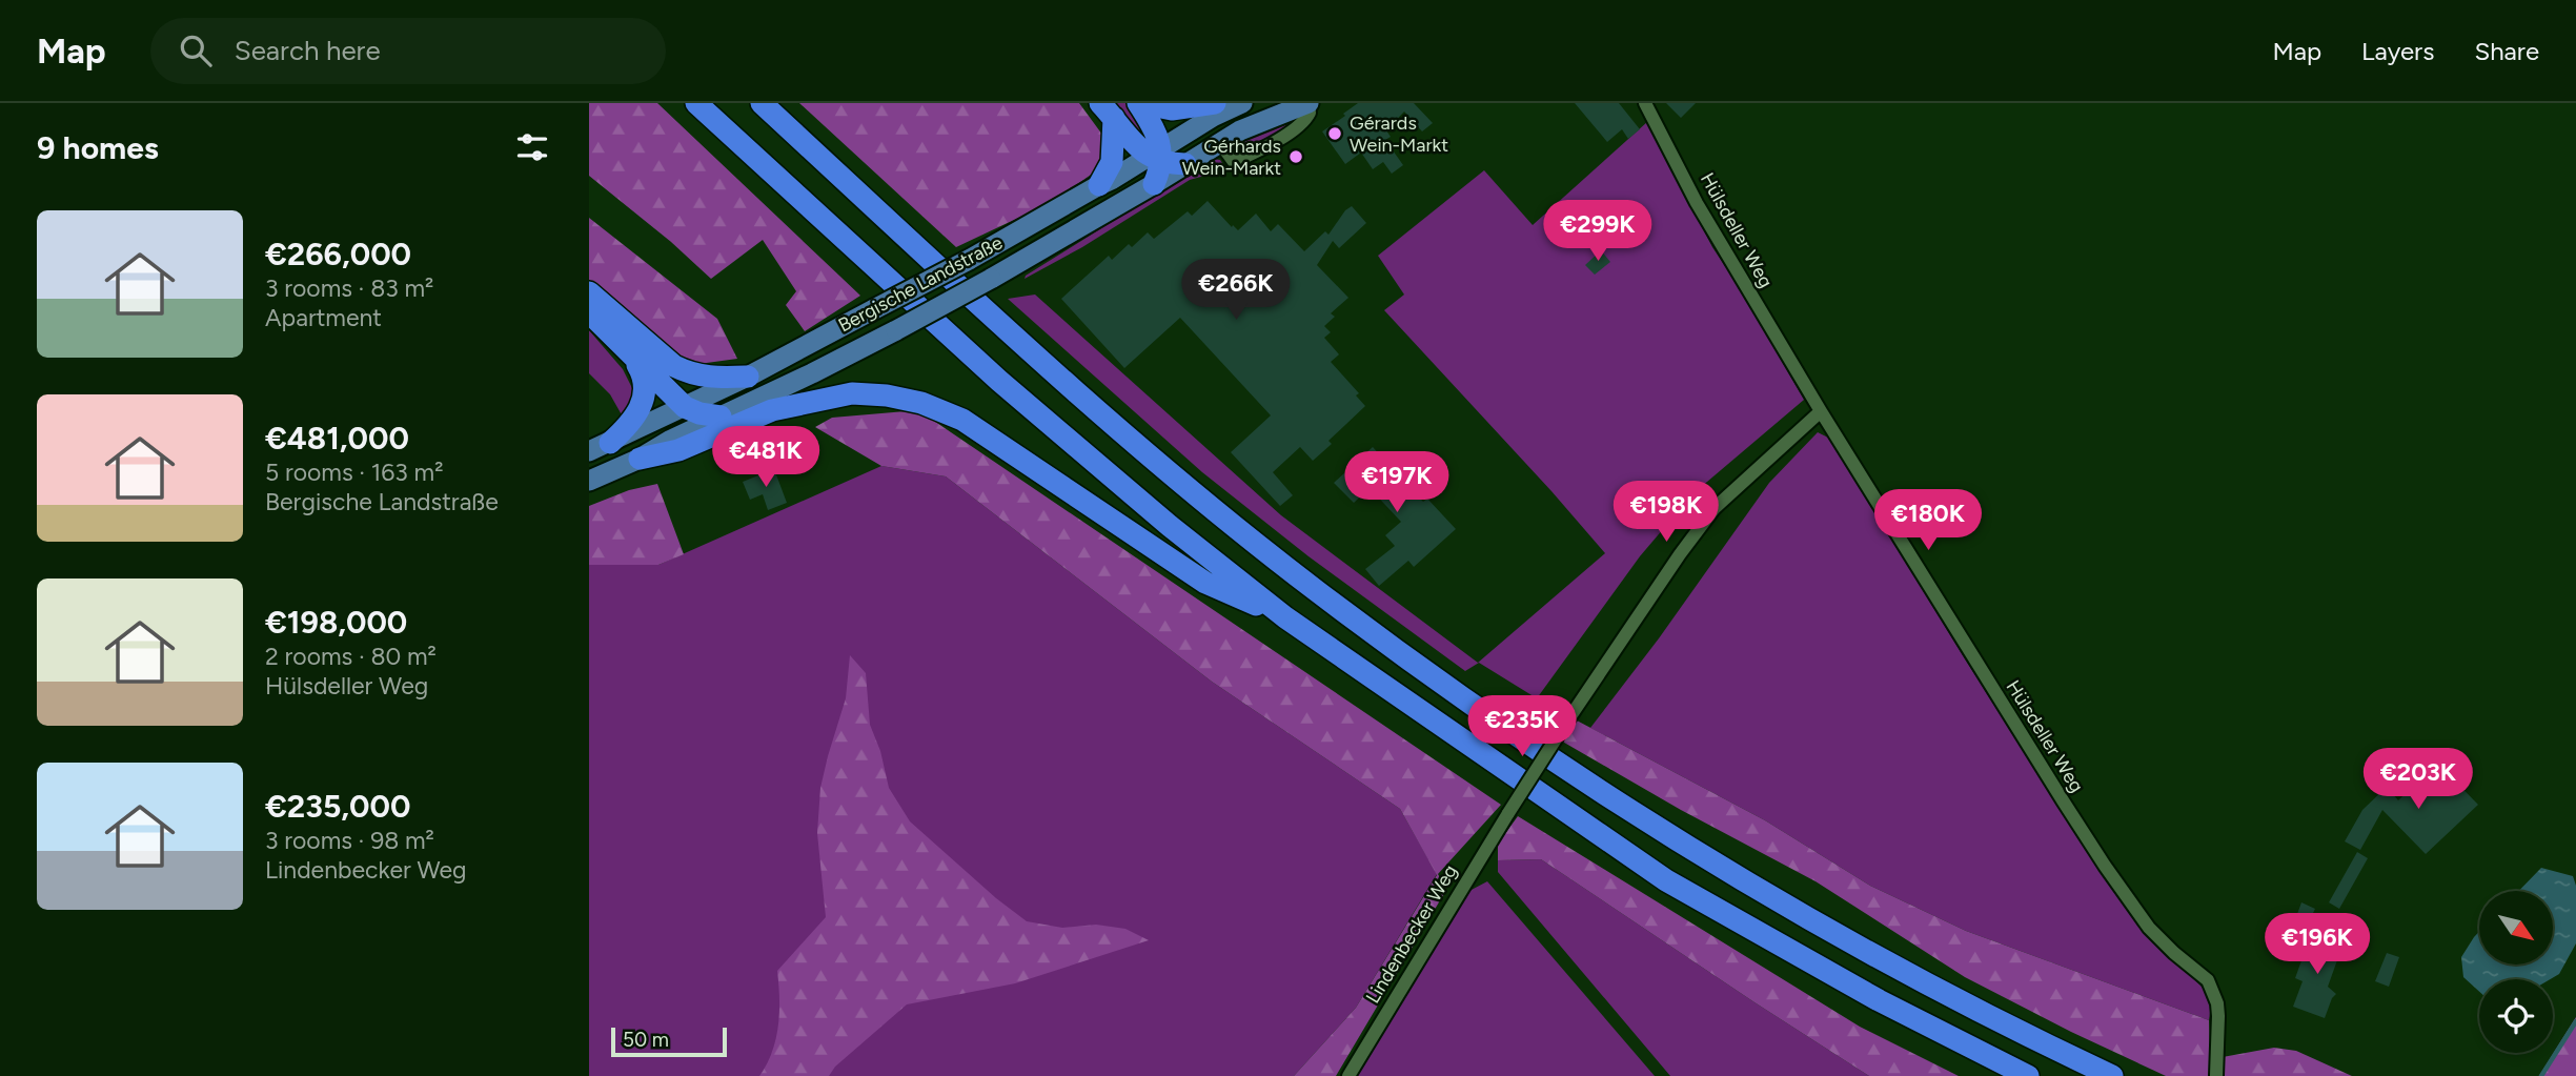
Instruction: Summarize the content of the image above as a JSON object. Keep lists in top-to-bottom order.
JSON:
{
  "streets": {
    "main road": ["Bergische Landstraße"],
    "street": ["Hülsdeller Weg", "Lindenbecker Weg"]
  },
  "crossings": [
    ["Hülsdeller Weg", "Lindenbecker Weg"]
  ],
  "places": ["Gérards Wein-Markt", "Gérhards Wein-Markt"],
  "scale_bar": "50 m",
  "north": "bottom right",
  "page": {
    "header": "Map",
    "search": "Search here",
    "nav": ["Map", "Layers", "Share"],
    "heading": "9 homes",
    "list": [
      {
        "name": "€266,000",
        "note": "3 rooms · 83 m² · Apartment"
      },
      {
        "name": "€481,000",
        "note": "5 rooms · 163 m² · Bergische Landstraße"
      },
      {
        "name": "€198,000",
        "note": "2 rooms · 80 m² · Hülsdeller Weg"
      },
      {
        "name": "€235,000",
        "note": "3 rooms · 98 m² · Lindenbecker Weg"
      }
    ],
    "price": [
      "€299K",
      "€266K",
      "€481K",
      "€197K",
      "€198K",
      "€180K",
      "€235K",
      "€203K",
      "€196K"
    ],
    "scale": "50 m"
  }
}
